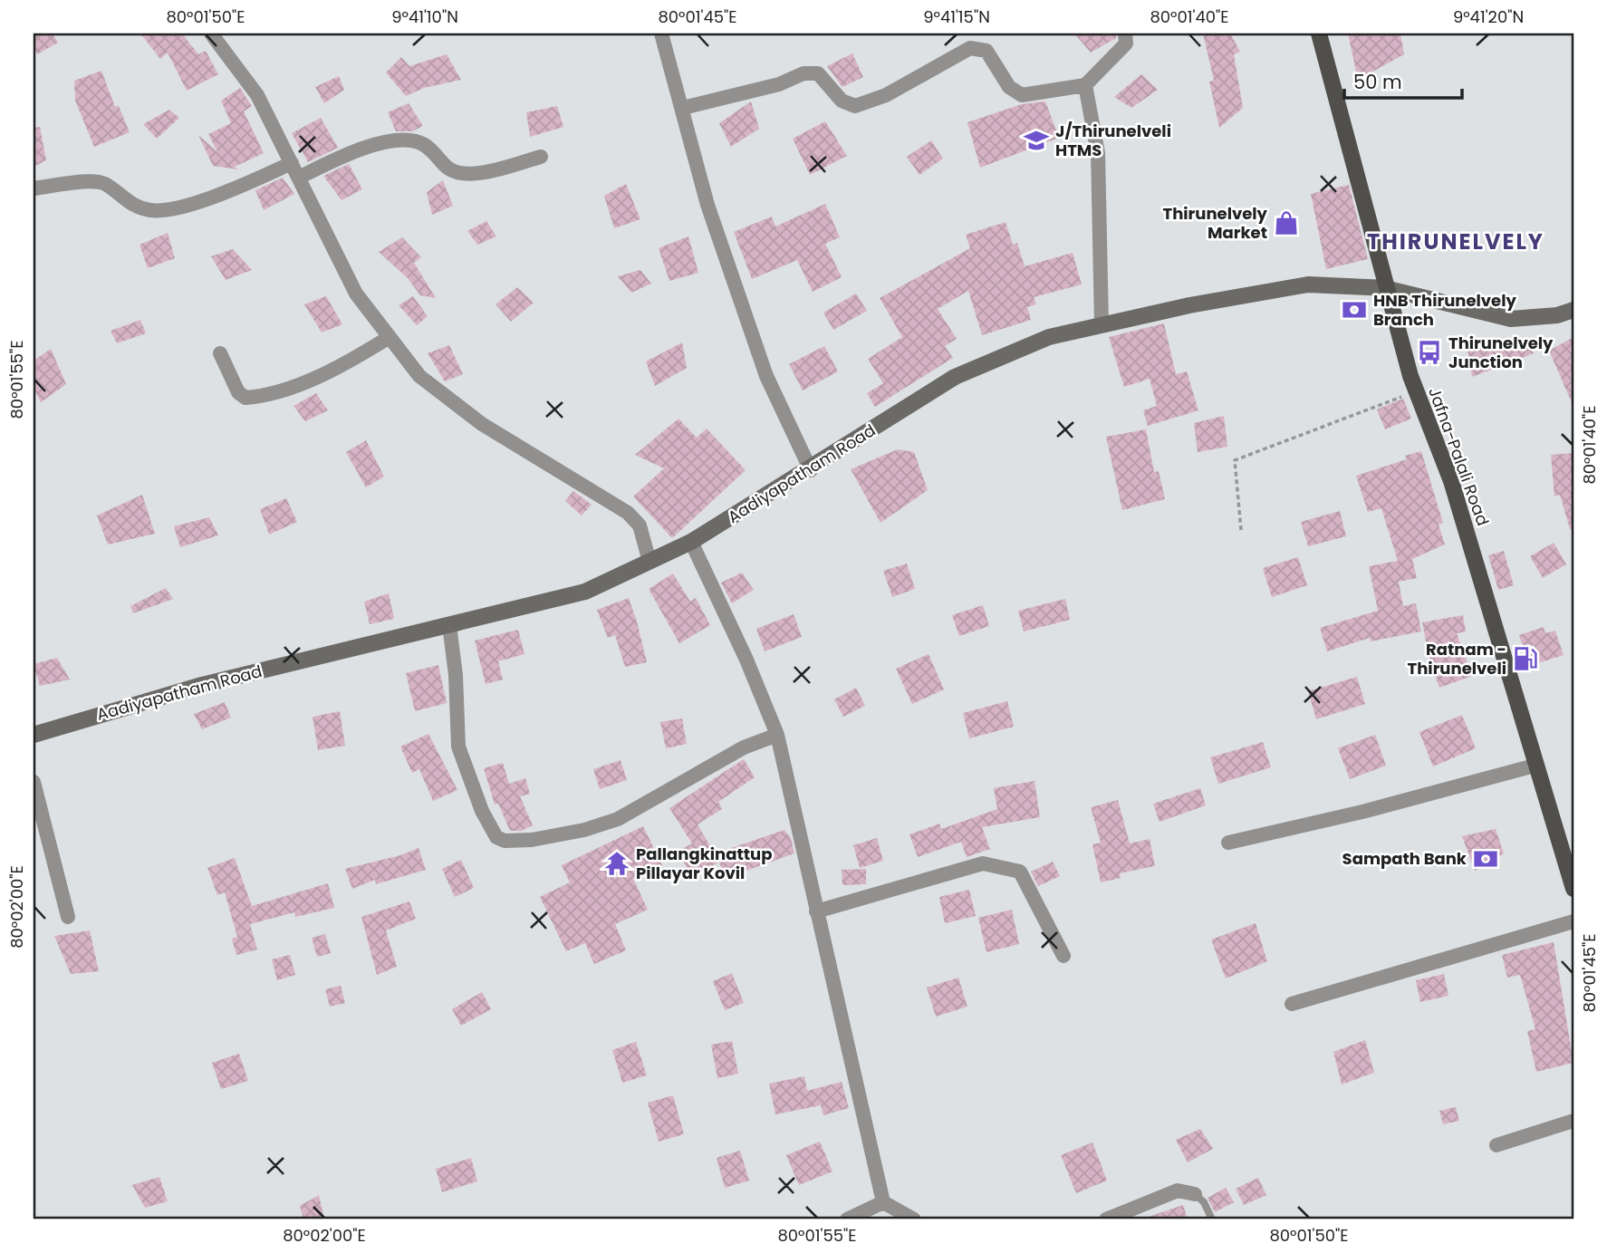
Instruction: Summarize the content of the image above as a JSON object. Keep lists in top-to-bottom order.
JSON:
{
  "streets": {
    "main road": ["Jafna-Palali Road"],
    "street": ["Aadiyapatham Road"]
  },
  "crossings": [
    ["Jafna-Palali Road", "Aadiyapatham Road"]
  ],
  "districts": ["THIRUNELVELY"],
  "places": {
    "school or university": ["J/Thirunelveli HTMS"],
    "shop": ["Thirunelvely Market"],
    "bank": ["HNB Thirunelvely Branch", "Sampath Bank"],
    "bus stop": ["Thirunelvely Junction"],
    "fuel station": ["Ratnam - Thirunelveli"],
    "temple": ["Pallangkinattup Pillayar Kovil"]
  },
  "scale_bar": "50 m",
  "coordinates": [
    "80°01'50\"E",
    "9°41'10\"N",
    "80°01'45\"E",
    "9°41'15\"N",
    "80°01'40\"E",
    "9°41'20\"N",
    "80°01'55\"E",
    "80°02'00\"E"
  ]
}
